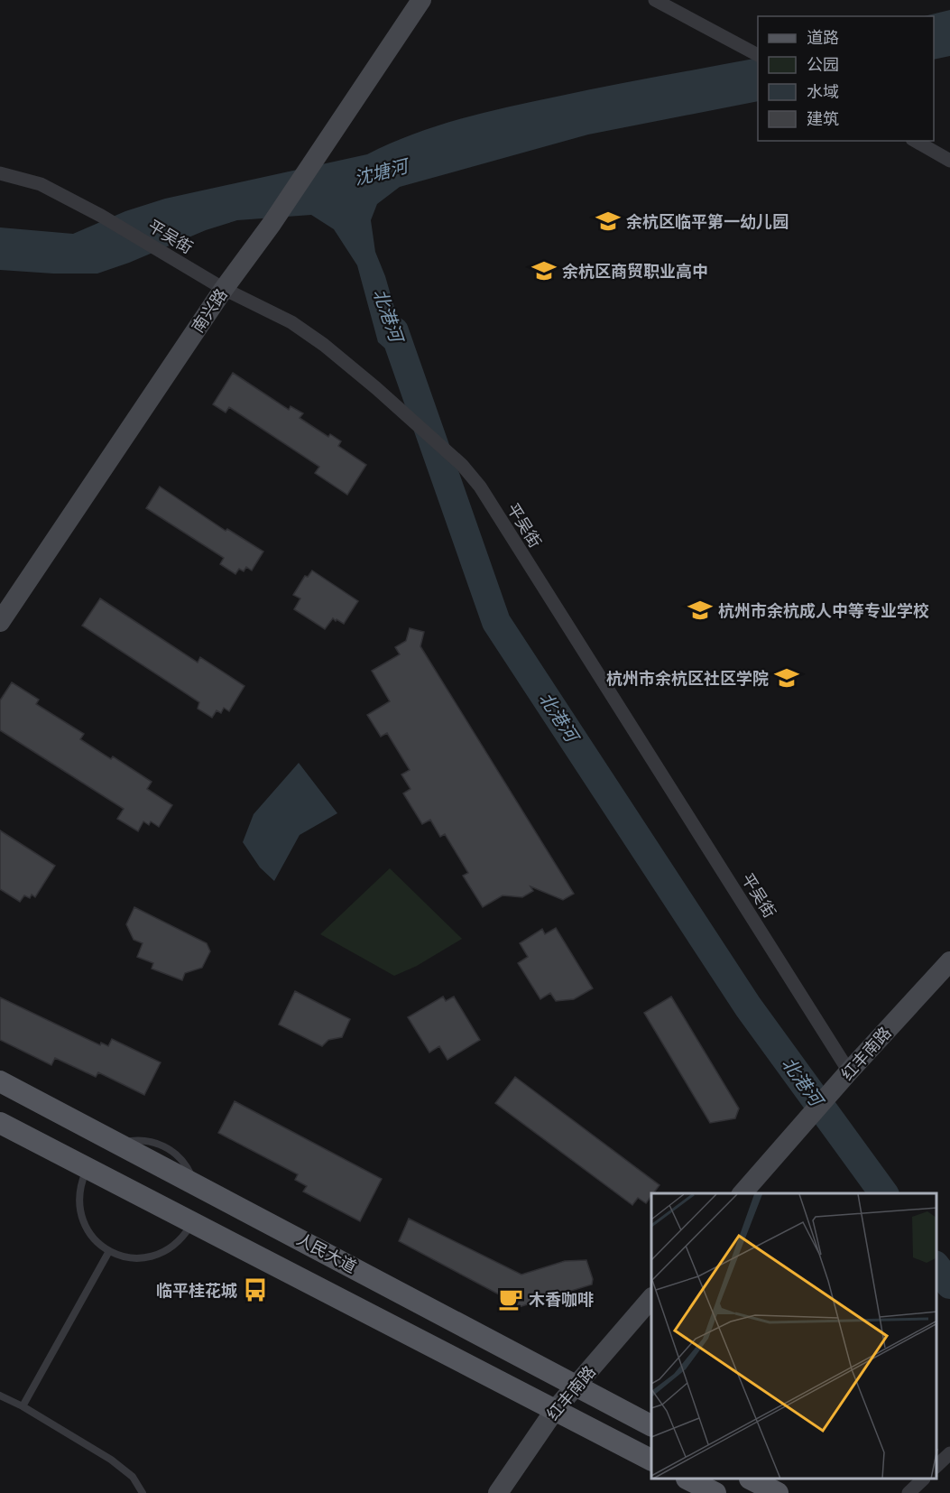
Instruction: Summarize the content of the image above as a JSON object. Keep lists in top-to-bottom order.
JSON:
{
  "streets": {
    "main road": ["人民大道"],
    "street": ["平吴街", "南兴路", "红丰南路"]
  },
  "crossings": [
    ["平吴街", "南兴路"],
    ["平吴街", "红丰南路"],
    ["红丰南路", "人民大道"]
  ],
  "water": ["沈塘河", "北港河"],
  "places": {
    "school or university": [
      "余杭区临平第一幼儿园",
      "余杭区商贸职业高中",
      "杭州市余杭成人中等专业学校",
      "杭州市余杭区社区学院"
    ],
    "bus stop": ["临平桂花城"],
    "cafe": ["木香咖啡"]
  },
  "legend": [
    "道路",
    "公园",
    "水域",
    "建筑"
  ]
}
